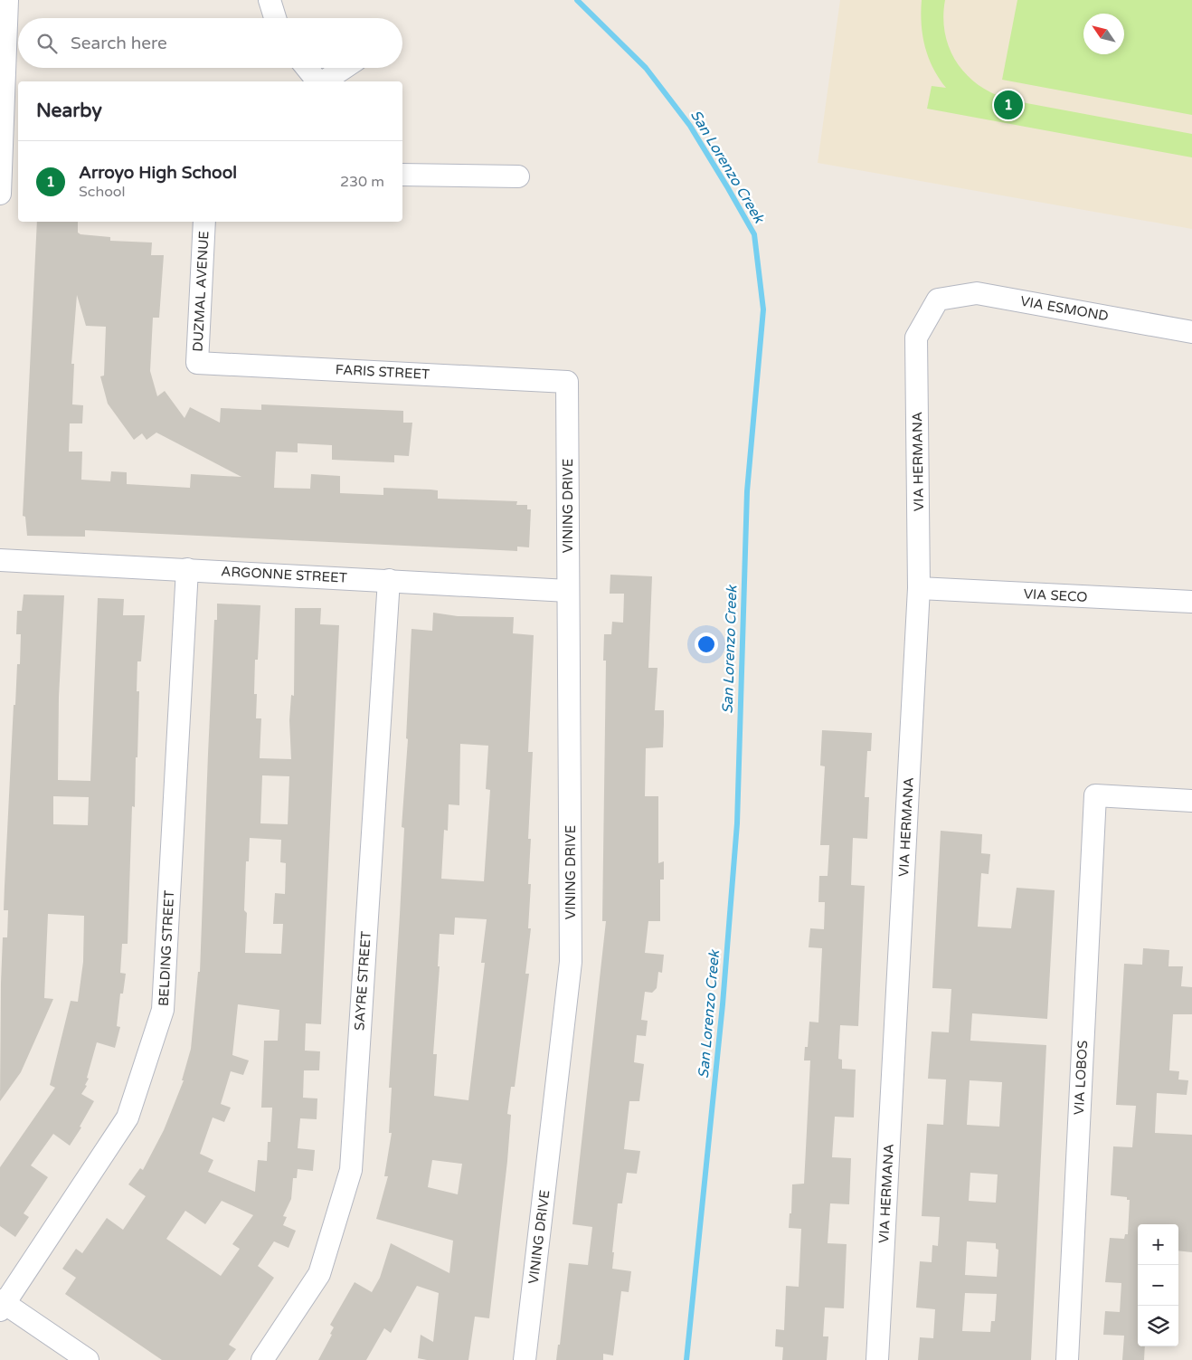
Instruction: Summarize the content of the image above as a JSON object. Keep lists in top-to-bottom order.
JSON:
{
  "streets": {
    "street": [
      "DUZMAL AVENUE",
      "VIA ESMOND",
      "FARIS STREET",
      "VIA HERMANA",
      "VINING DRIVE",
      "ARGONNE STREET",
      "VIA SECO",
      "BELDING STREET",
      "SAYRE STREET",
      "VIA LOBOS"
    ]
  },
  "crossings": [
    ["DUZMAL AVENUE", "FARIS STREET"],
    ["VIA ESMOND", "VIA HERMANA"],
    ["FARIS STREET", "VINING DRIVE"],
    ["VIA HERMANA", "VIA SECO"],
    ["VINING DRIVE", "ARGONNE STREET"],
    ["ARGONNE STREET", "BELDING STREET"],
    ["ARGONNE STREET", "SAYRE STREET"]
  ],
  "water": ["San Lorenzo Creek"],
  "north": "top left",
  "page": {
    "search": "Search here",
    "heading": "Nearby",
    "pins": "1",
    "list": [
      {
        "mark": "1",
        "name": "Arroyo High School",
        "note": "School",
        "value": "230 m"
      }
    ],
    "map_buttons": ["+", "−"]
  }
}
